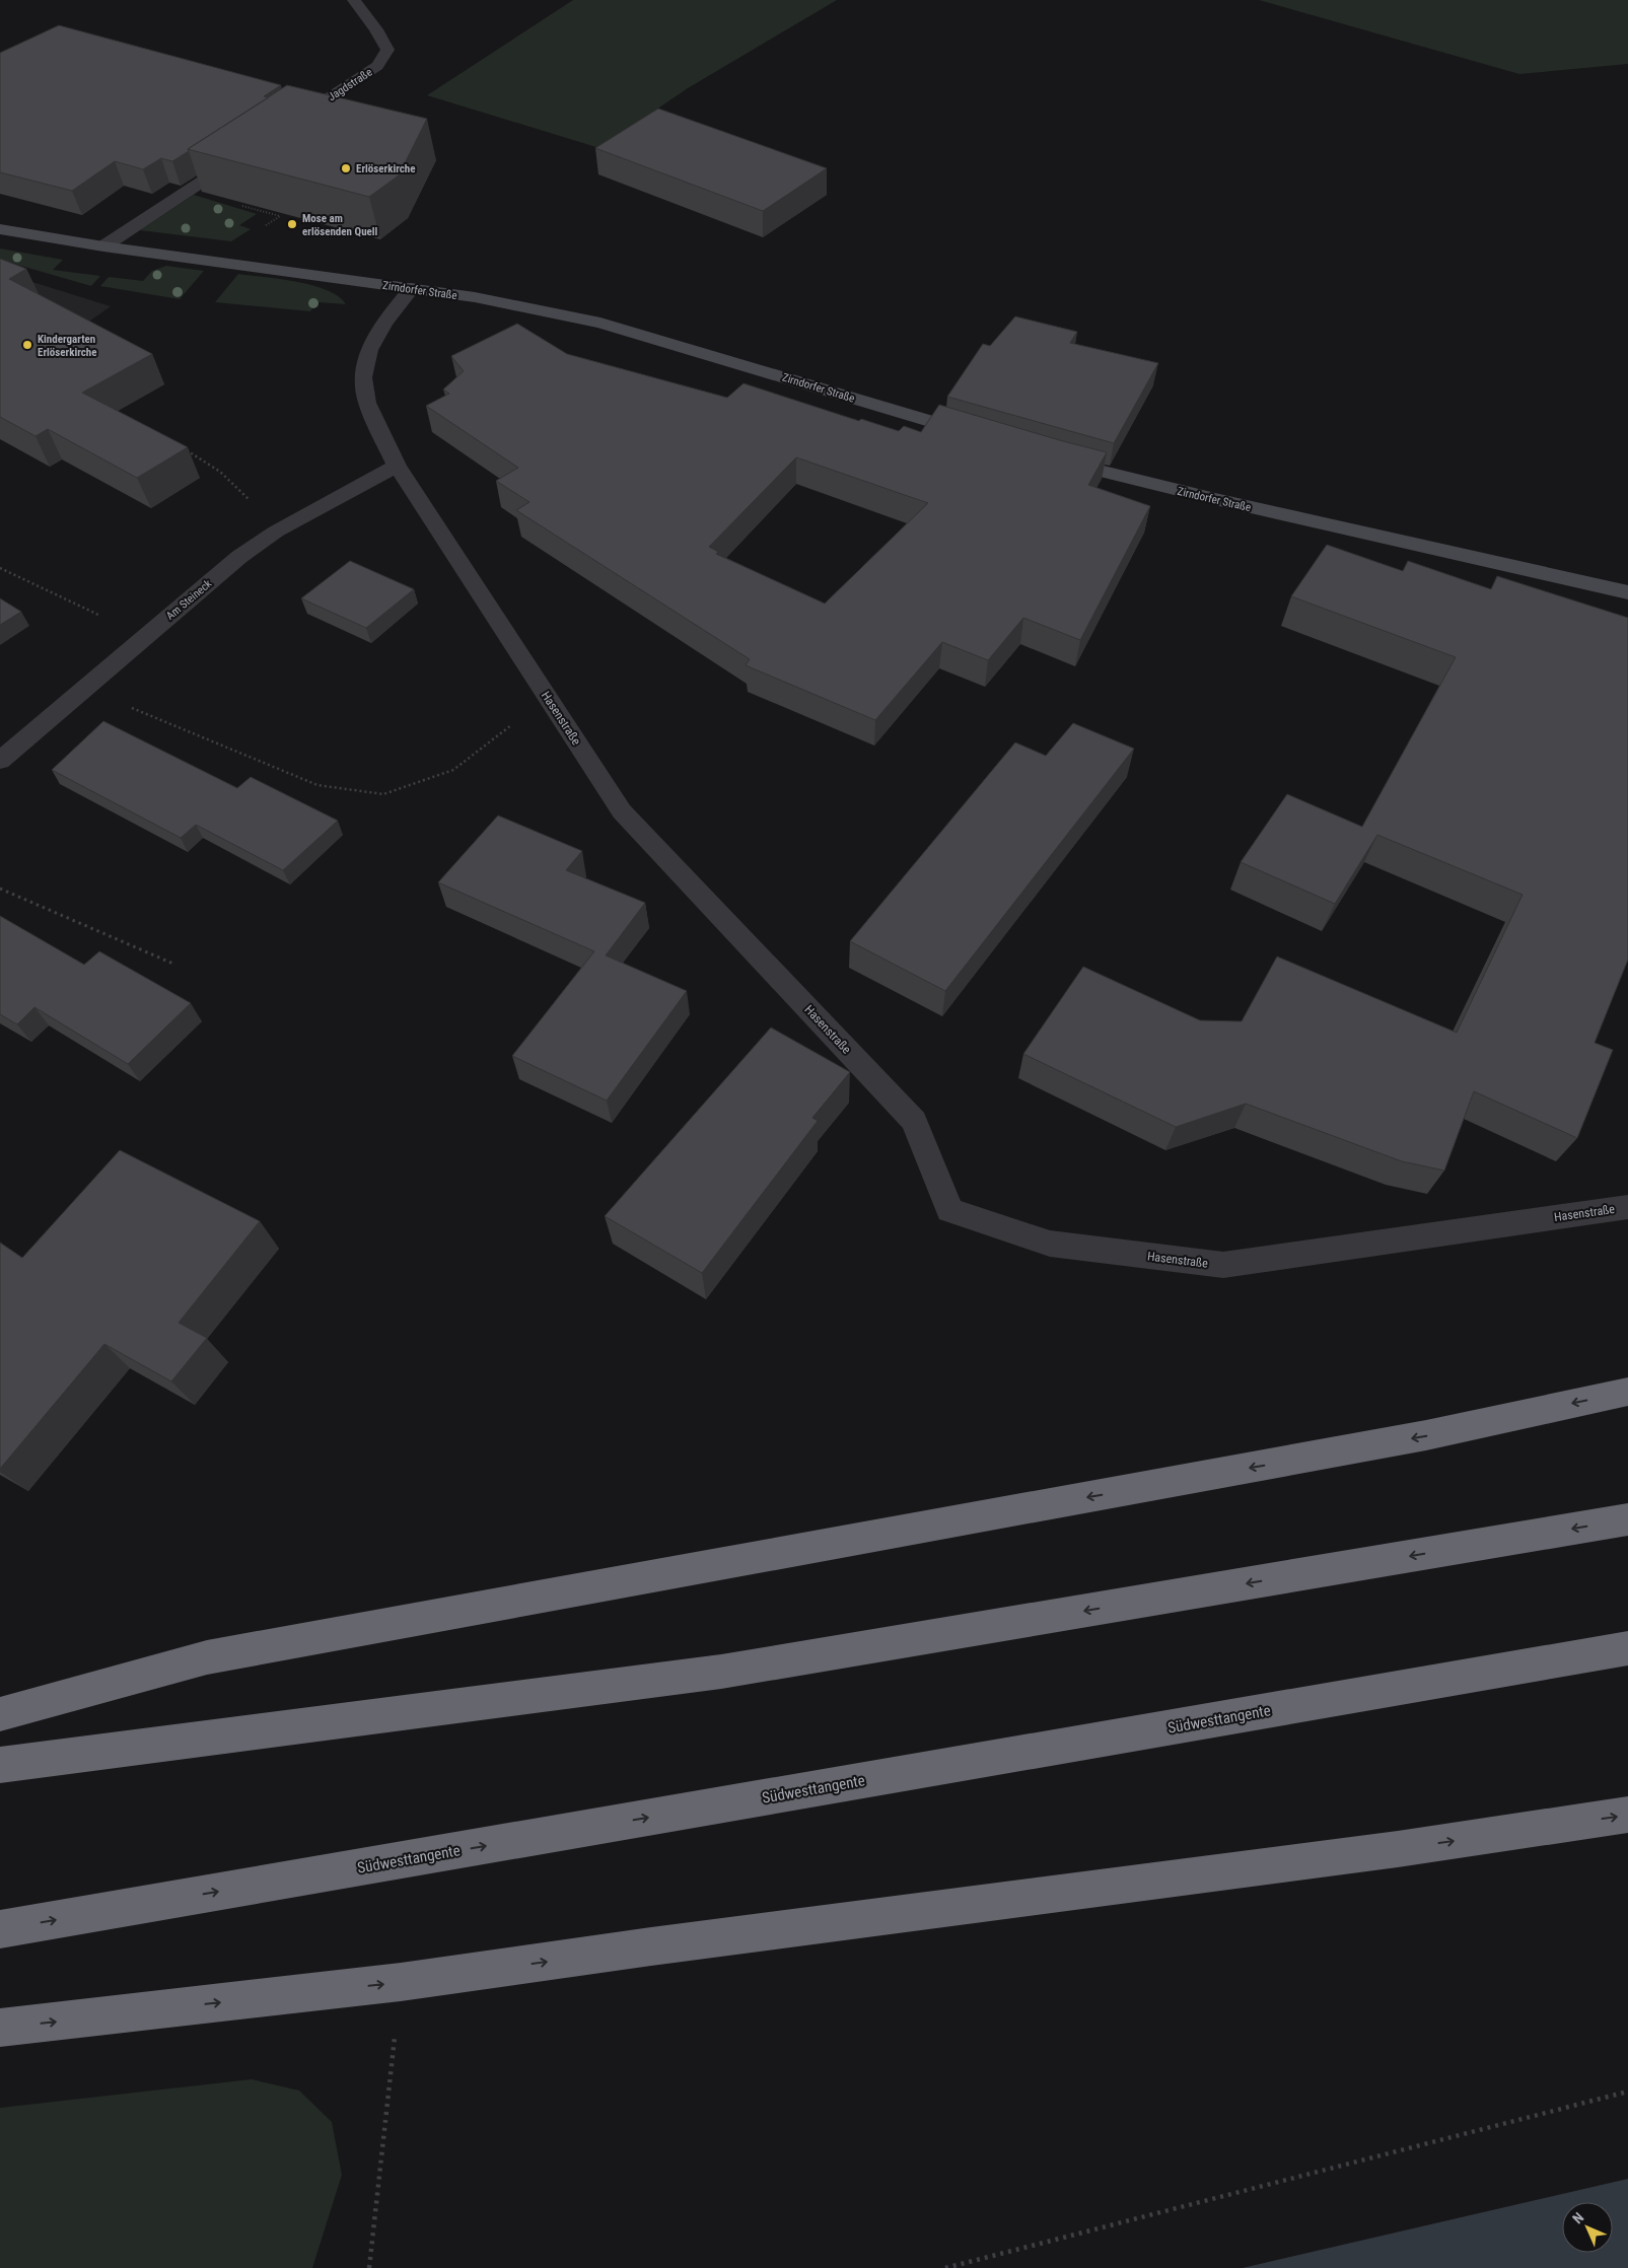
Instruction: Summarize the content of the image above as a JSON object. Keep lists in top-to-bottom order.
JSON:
{
  "streets": {
    "highway": ["Südwesttangente"],
    "main road": ["Zirndorfer Straße"],
    "street": ["Jagdstraße", "Am Steineck", "Hasenstraße"]
  },
  "crossings": [
    ["Zirndorfer Straße", "Hasenstraße"],
    ["Am Steineck", "Hasenstraße"]
  ],
  "places": ["Erlöserkirche", "Mose am erlösenden Quell", "Kindergarten Erlöserkirche"],
  "north": "top left"
}
